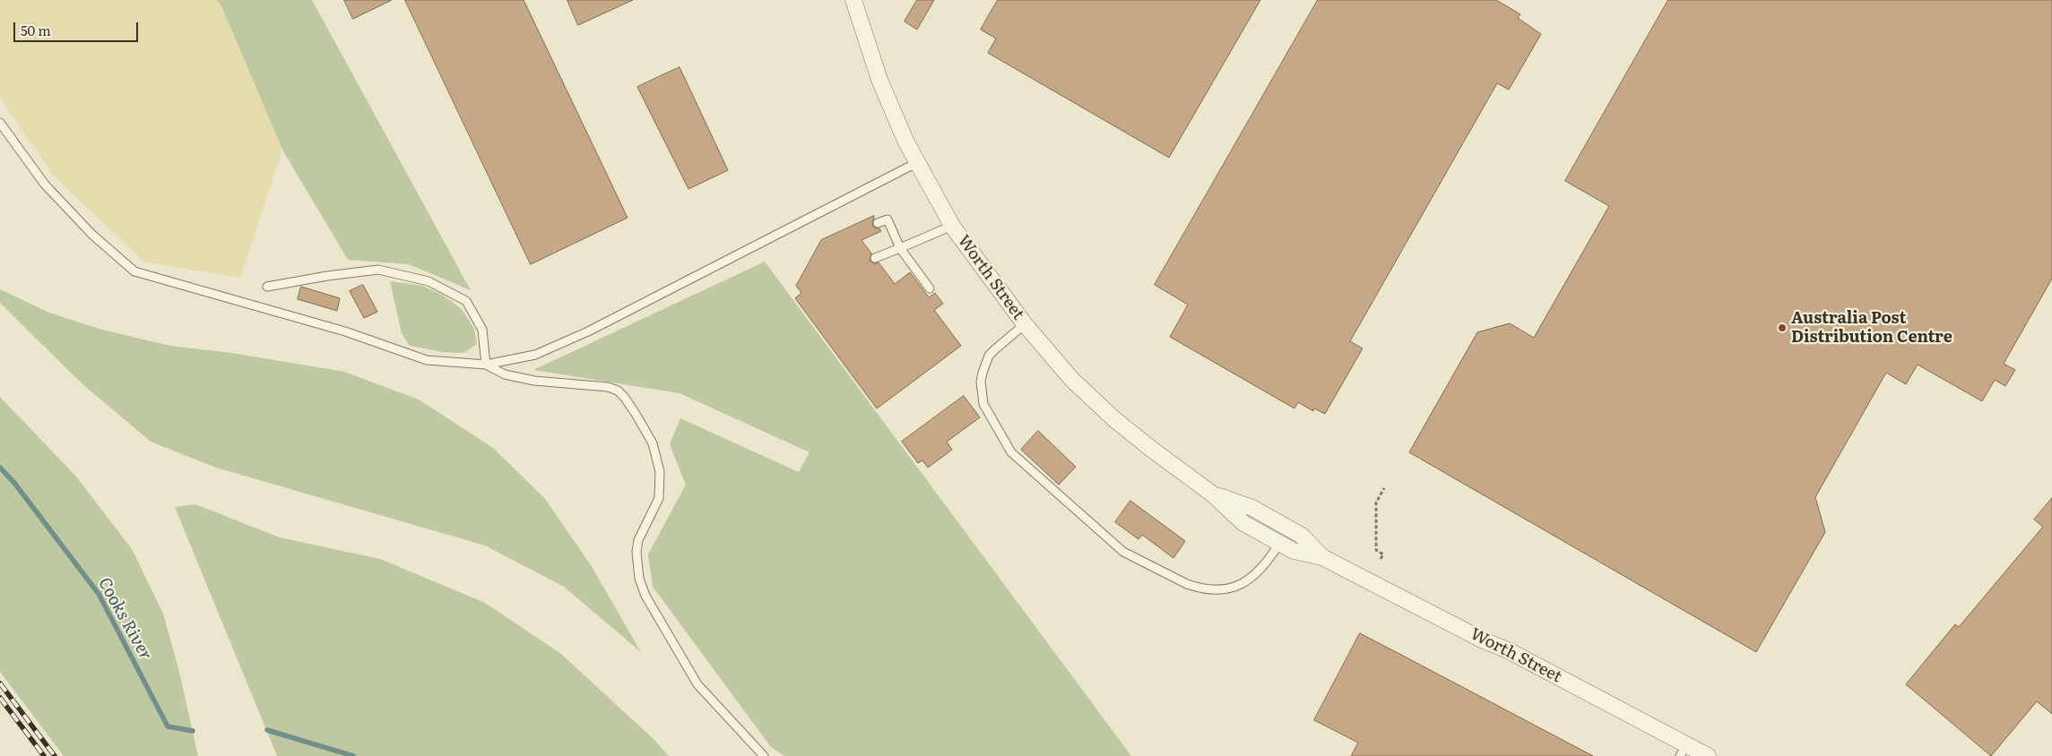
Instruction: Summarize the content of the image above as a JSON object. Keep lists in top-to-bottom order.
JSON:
{
  "streets": {
    "street": ["Worth Street"]
  },
  "water": ["Cooks River"],
  "places": ["Australia Post Distribution Centre"],
  "scale_bar": "50 m"
}
